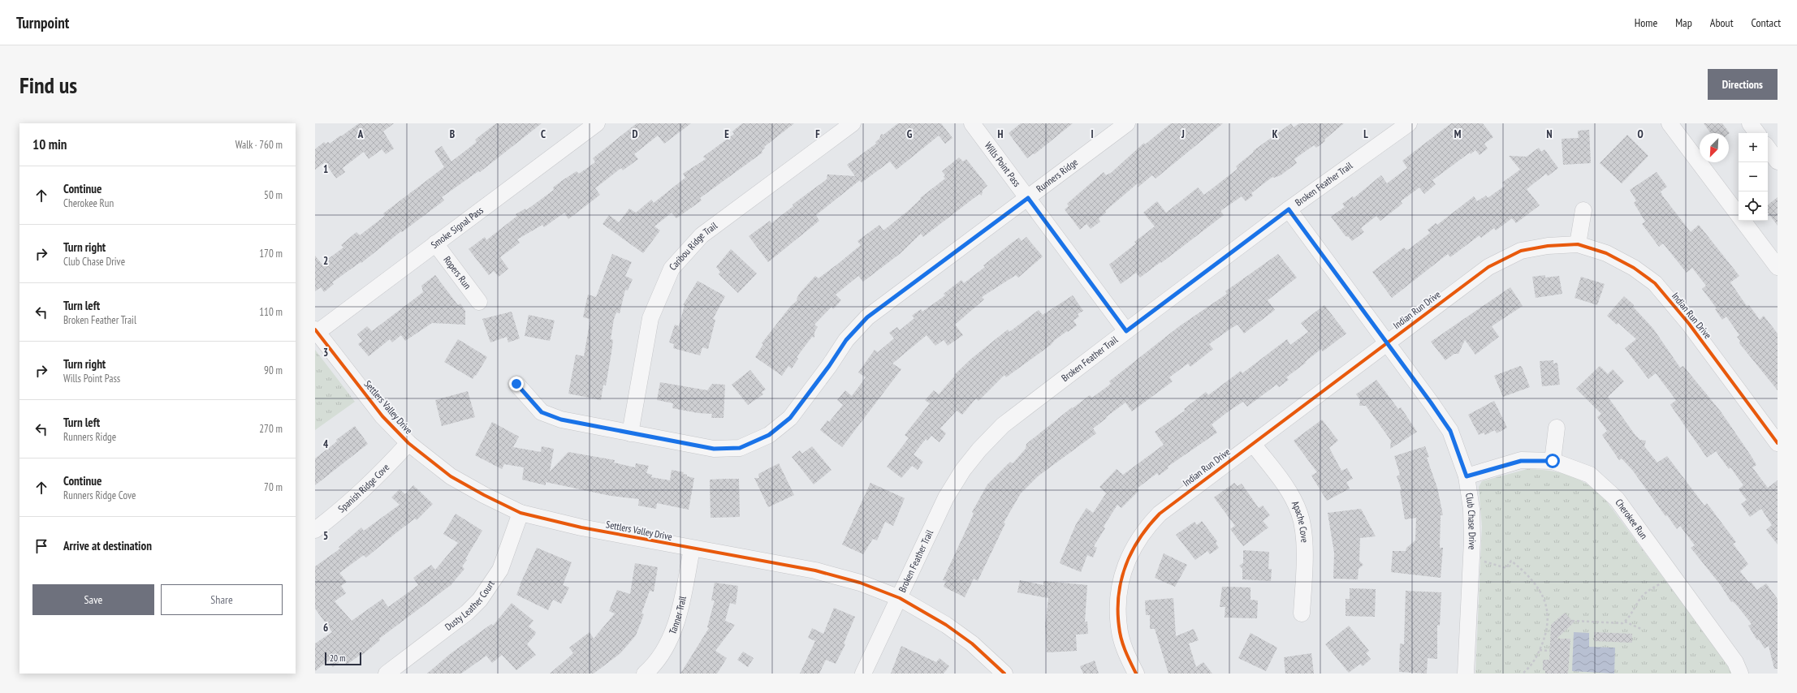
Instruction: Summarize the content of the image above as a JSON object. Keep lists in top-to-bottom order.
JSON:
{
  "streets": {
    "street": [
      "Wills Point Pass",
      "Runners Ridge",
      "Broken Feather Trail",
      "Smoke Signal Pass",
      "Caribou Ridge Trail",
      "Ropers Run",
      "Indian Run Drive",
      "Settlers Valley Drive",
      "Spanish Ridge Cove",
      "Cherokee Run",
      "Club Chase Drive",
      "Apache Cove",
      "Dusty Leather Court",
      "Tanner Trail"
    ]
  },
  "crossings": [
    ["Wills Point Pass", "Runners Ridge"],
    ["Wills Point Pass", "Broken Feather Trail"],
    ["Runners Ridge", "Caribou Ridge Trail"],
    ["Broken Feather Trail", "Settlers Valley Drive"],
    ["Broken Feather Trail", "Club Chase Drive"],
    ["Smoke Signal Pass", "Ropers Run"],
    ["Smoke Signal Pass", "Settlers Valley Drive"],
    ["Indian Run Drive", "Club Chase Drive"],
    ["Indian Run Drive", "Apache Cove"],
    ["Settlers Valley Drive", "Spanish Ridge Cove"],
    ["Settlers Valley Drive", "Dusty Leather Court"],
    ["Settlers Valley Drive", "Tanner Trail"],
    ["Cherokee Run", "Club Chase Drive"]
  ],
  "scale_bar": "20 m",
  "north": "bottom left",
  "page": {
    "header": "Turnpoint",
    "nav": [
      "Home",
      "Map",
      "About",
      "Contact"
    ],
    "buttons": [
      "Directions",
      ["Save", "Share"]
    ],
    "title": "Find us",
    "heading": ["10 min", "Walk · 760 m"],
    "map_buttons": ["+", "−"],
    "list": [
      ["Continue", "Cherokee Run", "50 m"],
      ["Turn right", "Club Chase Drive", "170 m"],
      ["Turn left", "Broken Feather Trail", "110 m"],
      ["Turn right", "Wills Point Pass", "90 m"],
      ["Turn left", "Runners Ridge", "270 m"],
      ["Continue", "Runners Ridge Cove", "70 m"],
      "Arrive at destination"
    ],
    "scale": "20 m"
  },
  "grid": {
    "columns": [
      "A",
      "B",
      "C",
      "D",
      "E",
      "F",
      "G",
      "H",
      "I",
      "J",
      "K",
      "L",
      "M",
      "N",
      "O"
    ],
    "rows": [
      "1",
      "2",
      "3",
      "4",
      "5",
      "6"
    ]
  }
}
